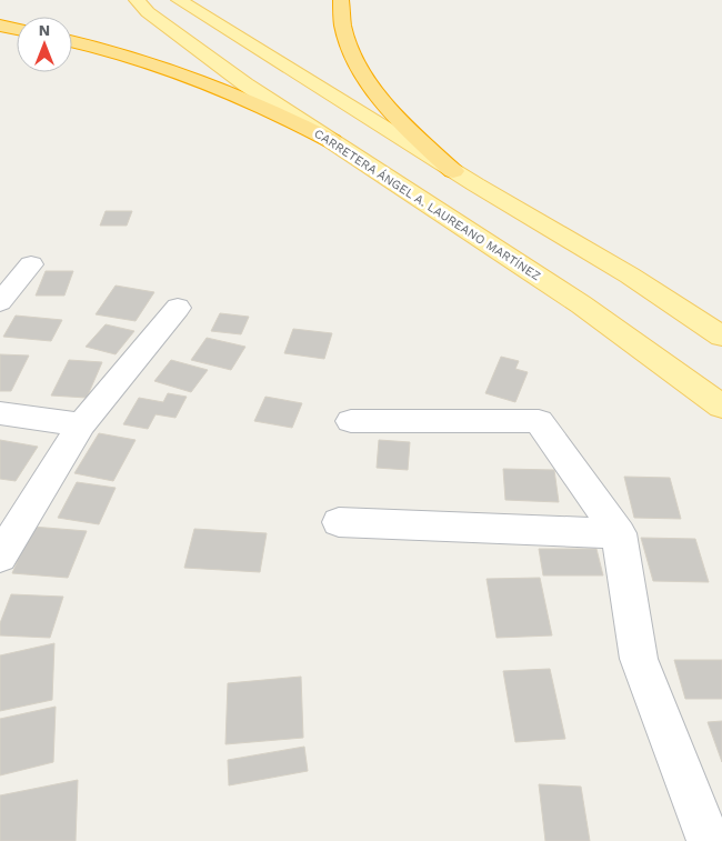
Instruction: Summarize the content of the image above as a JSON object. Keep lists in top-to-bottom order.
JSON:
{
  "streets": {
    "main road": ["CARRETERA ÁNGEL A. LAUREANO MARTÍNEZ"]
  },
  "north": "top"
}
